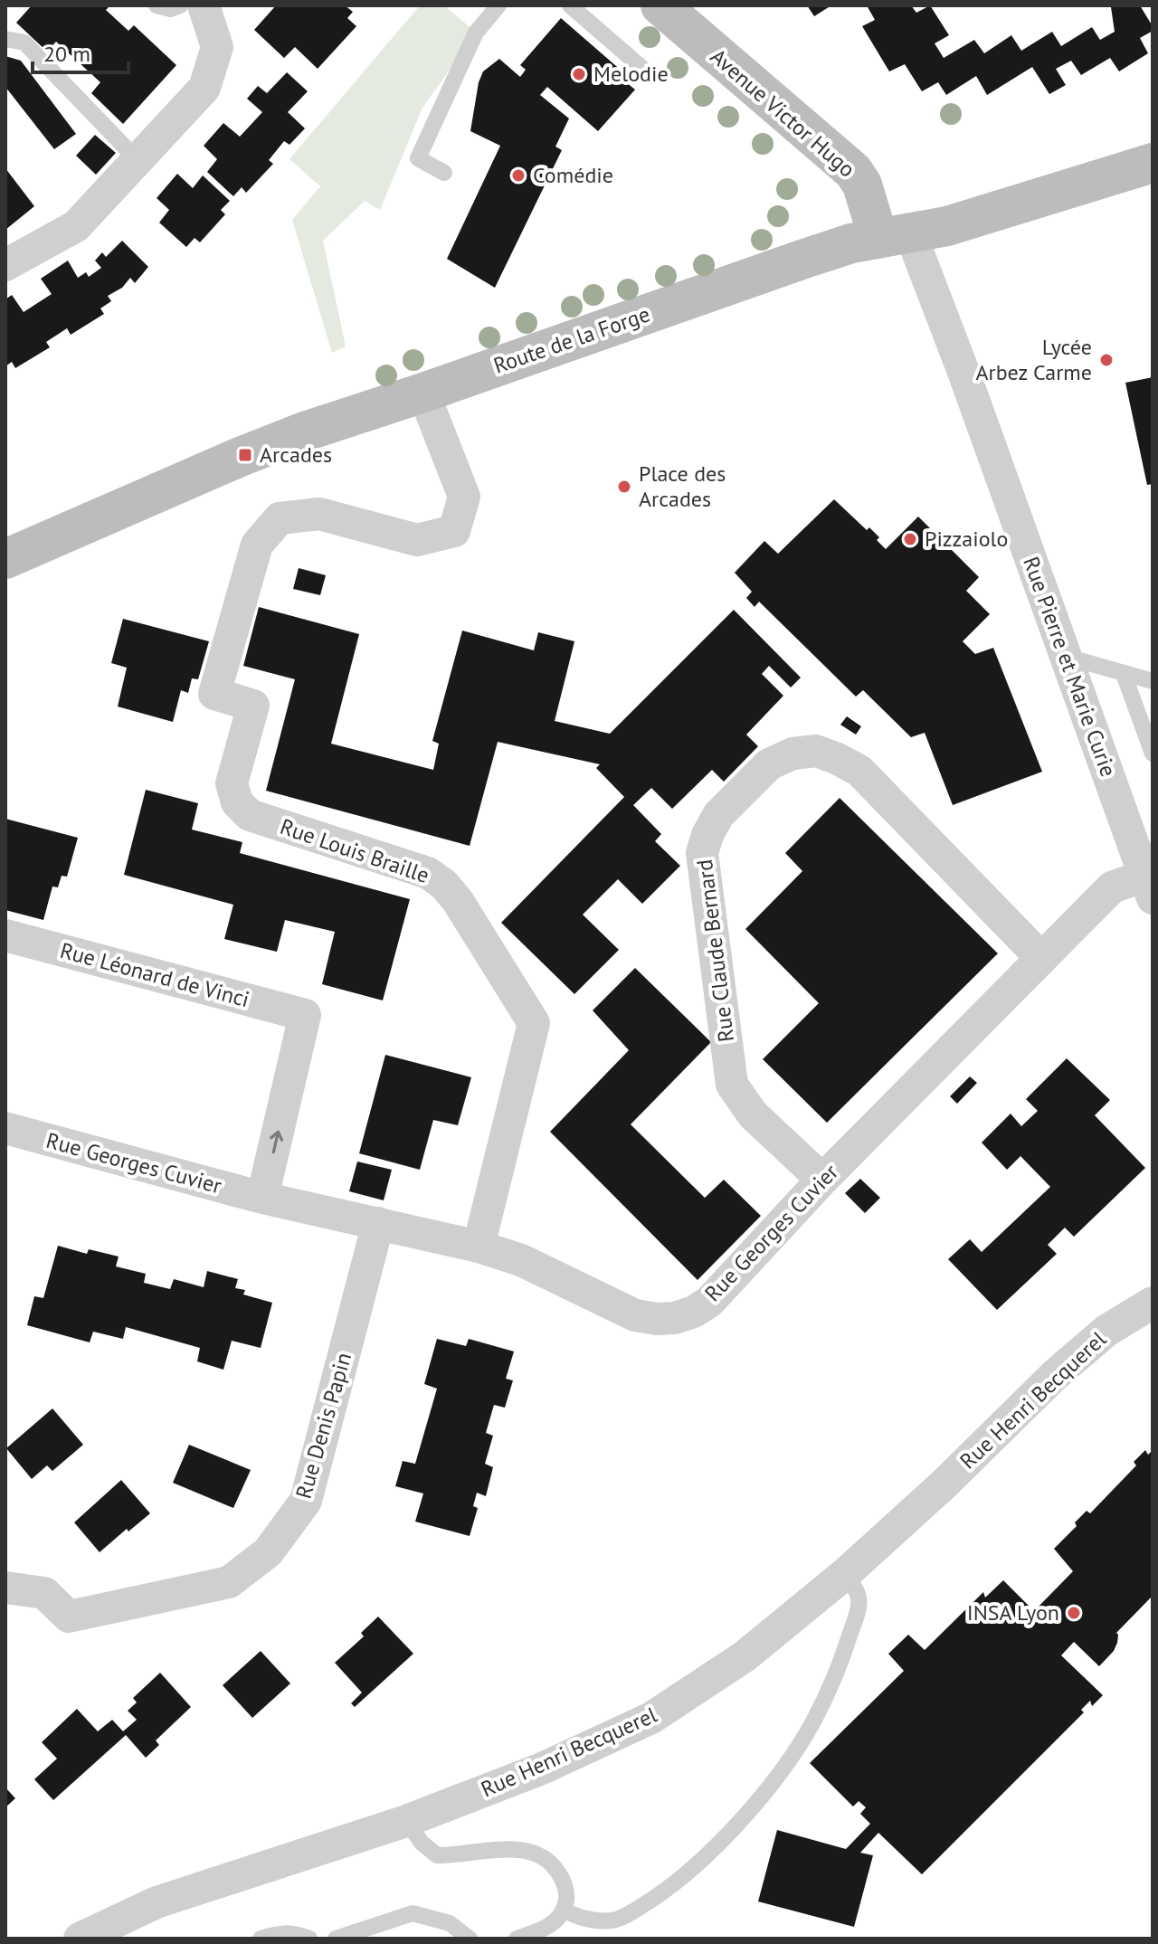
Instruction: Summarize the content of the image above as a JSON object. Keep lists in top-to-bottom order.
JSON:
{
  "streets": {
    "main road": ["Avenue Victor Hugo", "Route de la Forge"],
    "street": [
      "Rue Pierre et Marie Curie",
      "Rue Louis Braille",
      "Rue Claude Bernard",
      "Rue Léonard de Vinci",
      "Rue Georges Cuvier",
      "Rue Henri Becquerel",
      "Rue Denis Papin"
    ]
  },
  "crossings": [
    ["Avenue Victor Hugo", "Route de la Forge"],
    ["Avenue Victor Hugo", "Rue Pierre et Marie Curie"],
    ["Route de la Forge", "Rue Pierre et Marie Curie"],
    ["Route de la Forge", "Rue Louis Braille"],
    ["Rue Pierre et Marie Curie", "Rue Georges Cuvier"],
    ["Rue Louis Braille", "Rue Georges Cuvier"],
    ["Rue Claude Bernard", "Rue Georges Cuvier"],
    ["Rue Léonard de Vinci", "Rue Georges Cuvier"],
    ["Rue Georges Cuvier", "Rue Denis Papin"]
  ],
  "places": {
    "other": [
      "Melodie",
      "Comédie",
      "Lycée Arbez Carme",
      "Place des Arcades",
      "Pizzaiolo",
      "INSA Lyon"
    ],
    "transit": ["Arcades"]
  },
  "scale_bar": "20 m"
}
